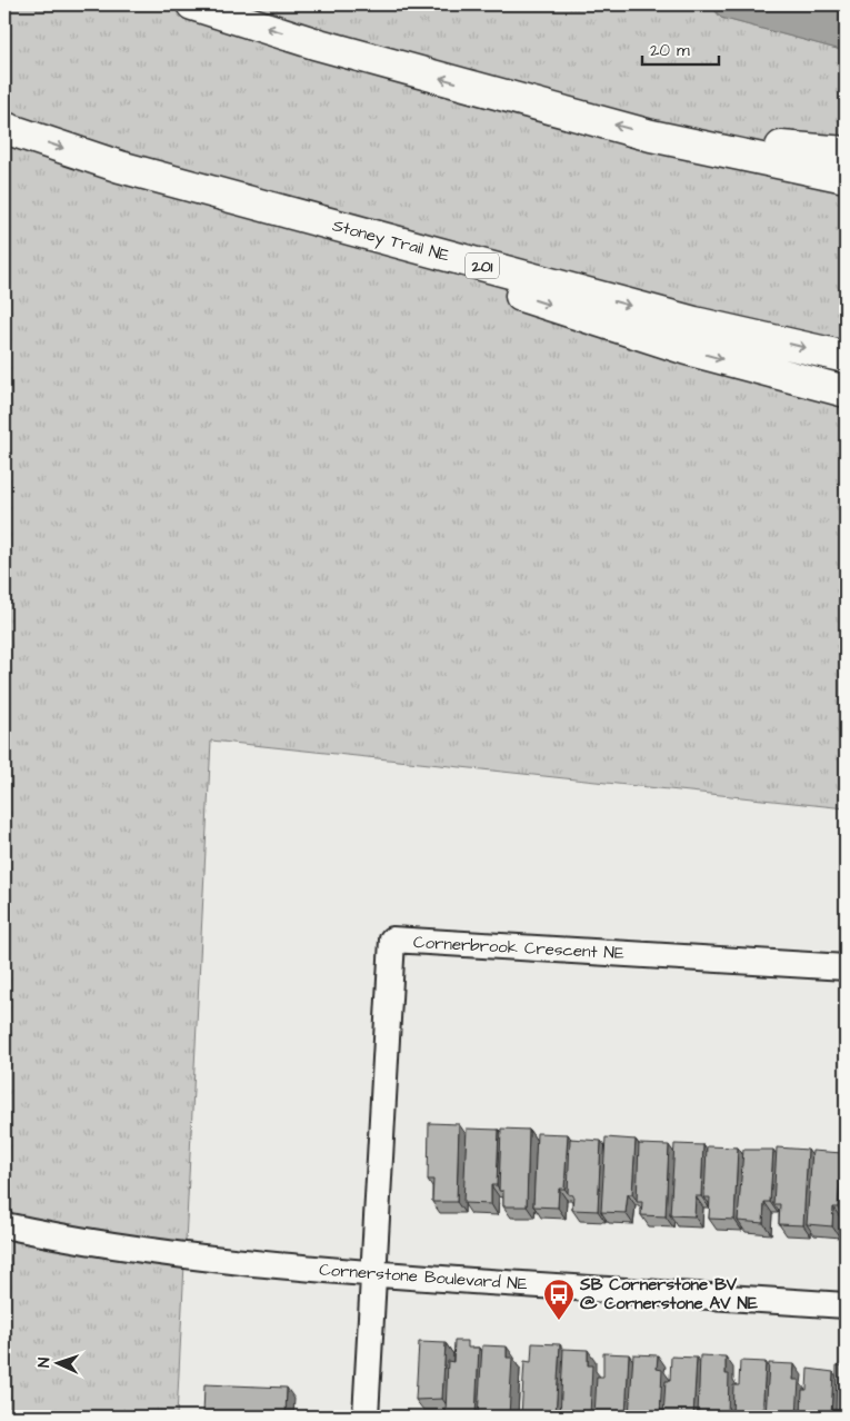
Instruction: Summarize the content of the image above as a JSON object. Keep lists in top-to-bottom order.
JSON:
{
  "streets": {
    "highway": ["Stoney Trail NE", "201"],
    "street": ["Cornerbrook Crescent NE", "Cornerstone Boulevard NE"]
  },
  "crossings": [
    ["Cornerbrook Crescent NE", "Cornerstone Boulevard NE"]
  ],
  "places": {
    "bus stop": ["SB Cornerstone BV @ Cornerstone AV NE"]
  },
  "scale_bar": "20 m",
  "north": "left"
}
